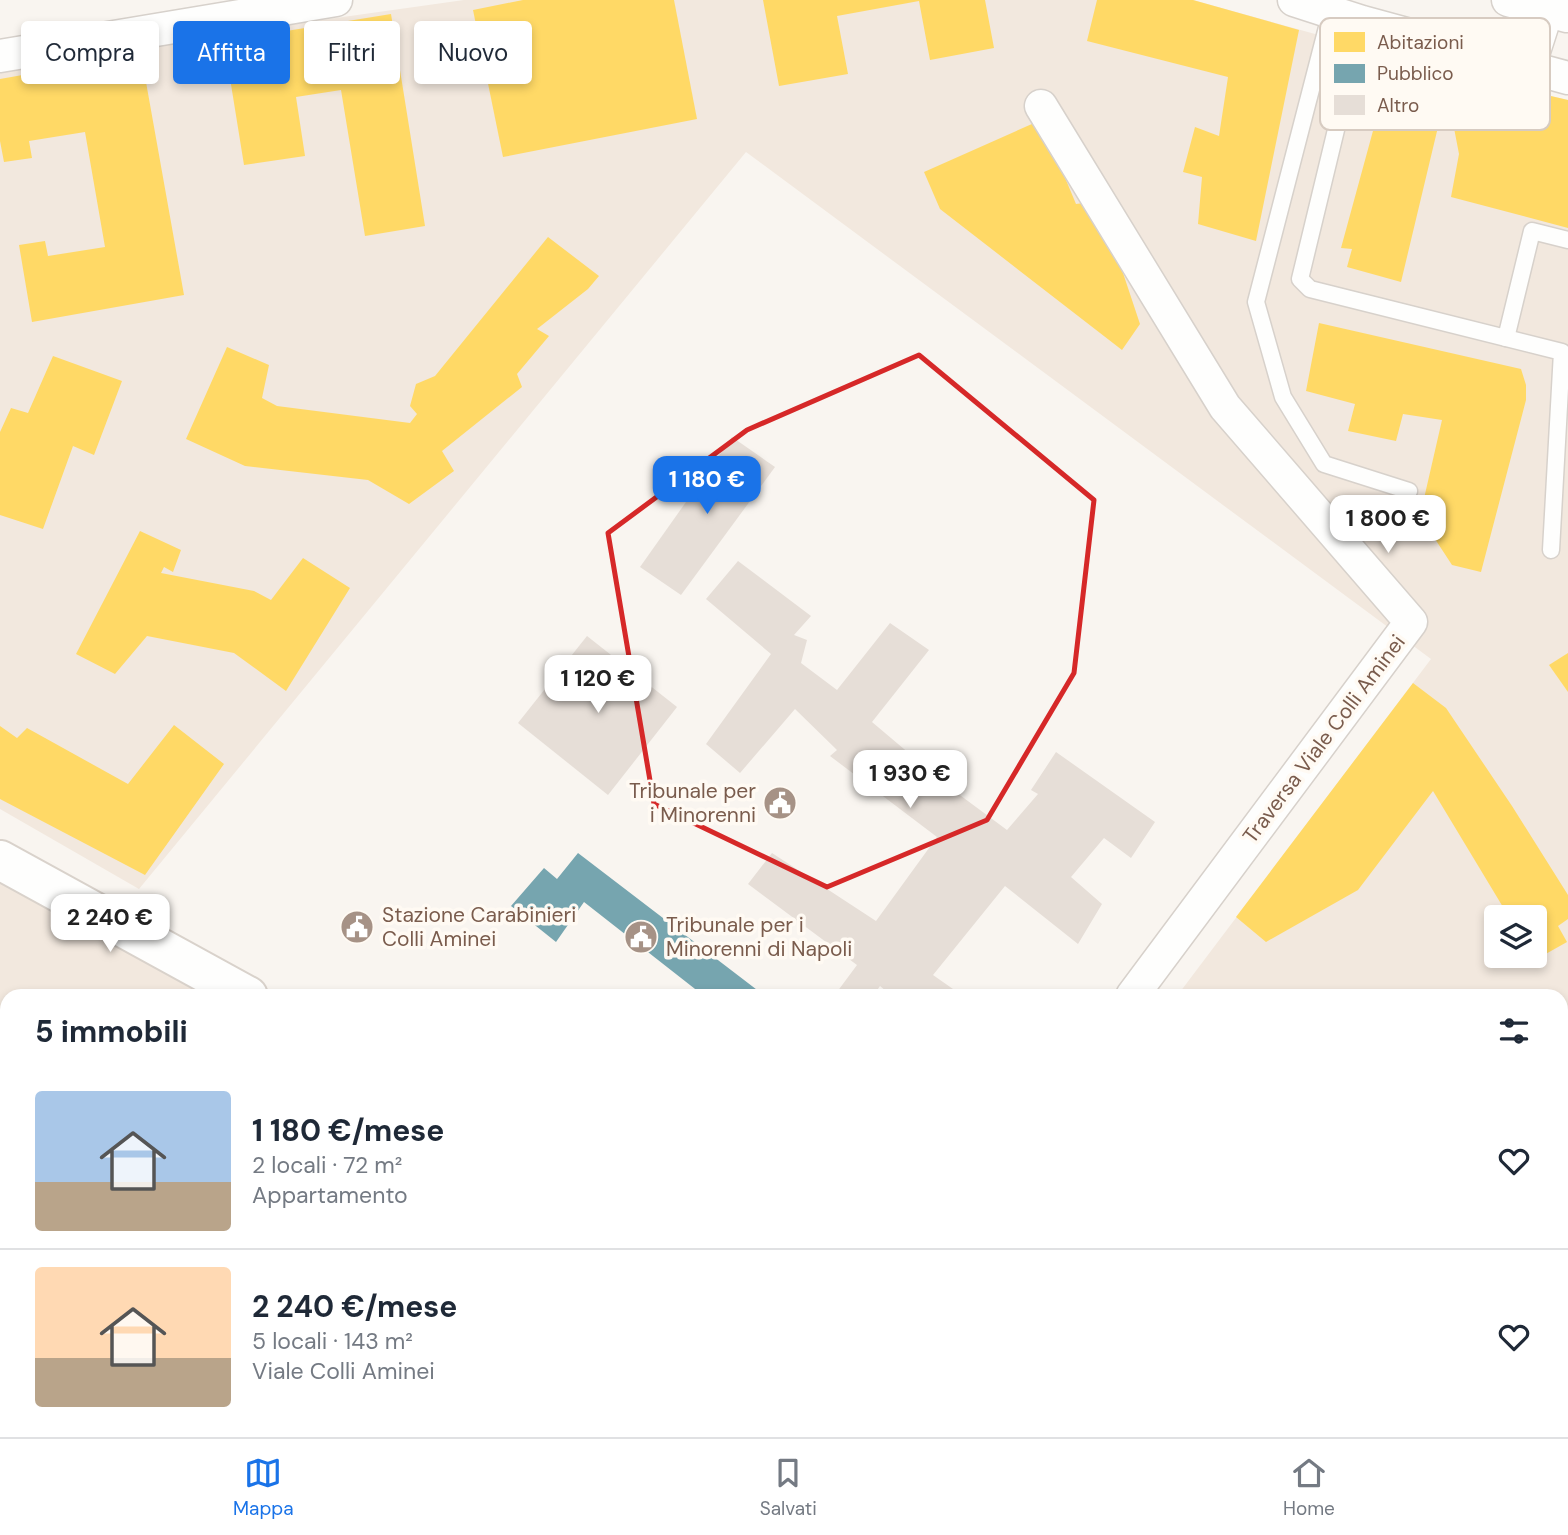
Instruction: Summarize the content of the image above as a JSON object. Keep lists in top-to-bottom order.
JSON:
{
  "streets": {
    "street": ["Traversa Viale Colli Aminei"]
  },
  "places": {
    "public building": ["Tribunale per i Minorenni", "Stazione Carabinieri Colli Aminei", "Tribunale per i Minorenni di Napoli"]
  },
  "legend": ["Abitazioni", "Pubblico", "Altro"],
  "page": {
    "chip": [
      "Compra",
      "Affitta",
      "Filtri",
      "Nuovo"
    ],
    "price": [
      "1 180 €",
      "1 800 €",
      "1 120 €",
      "1 930 €",
      "2 240 €"
    ],
    "heading": "5 immobili",
    "list": [
      {
        "name": "1 180 €/mese",
        "note": "2 locali · 72 m² · Appartamento"
      },
      {
        "name": "2 240 €/mese",
        "note": "5 locali · 143 m² · Viale Colli Aminei"
      }
    ],
    "tabs": ["Mappa", "Salvati", "Home"]
  }
}
